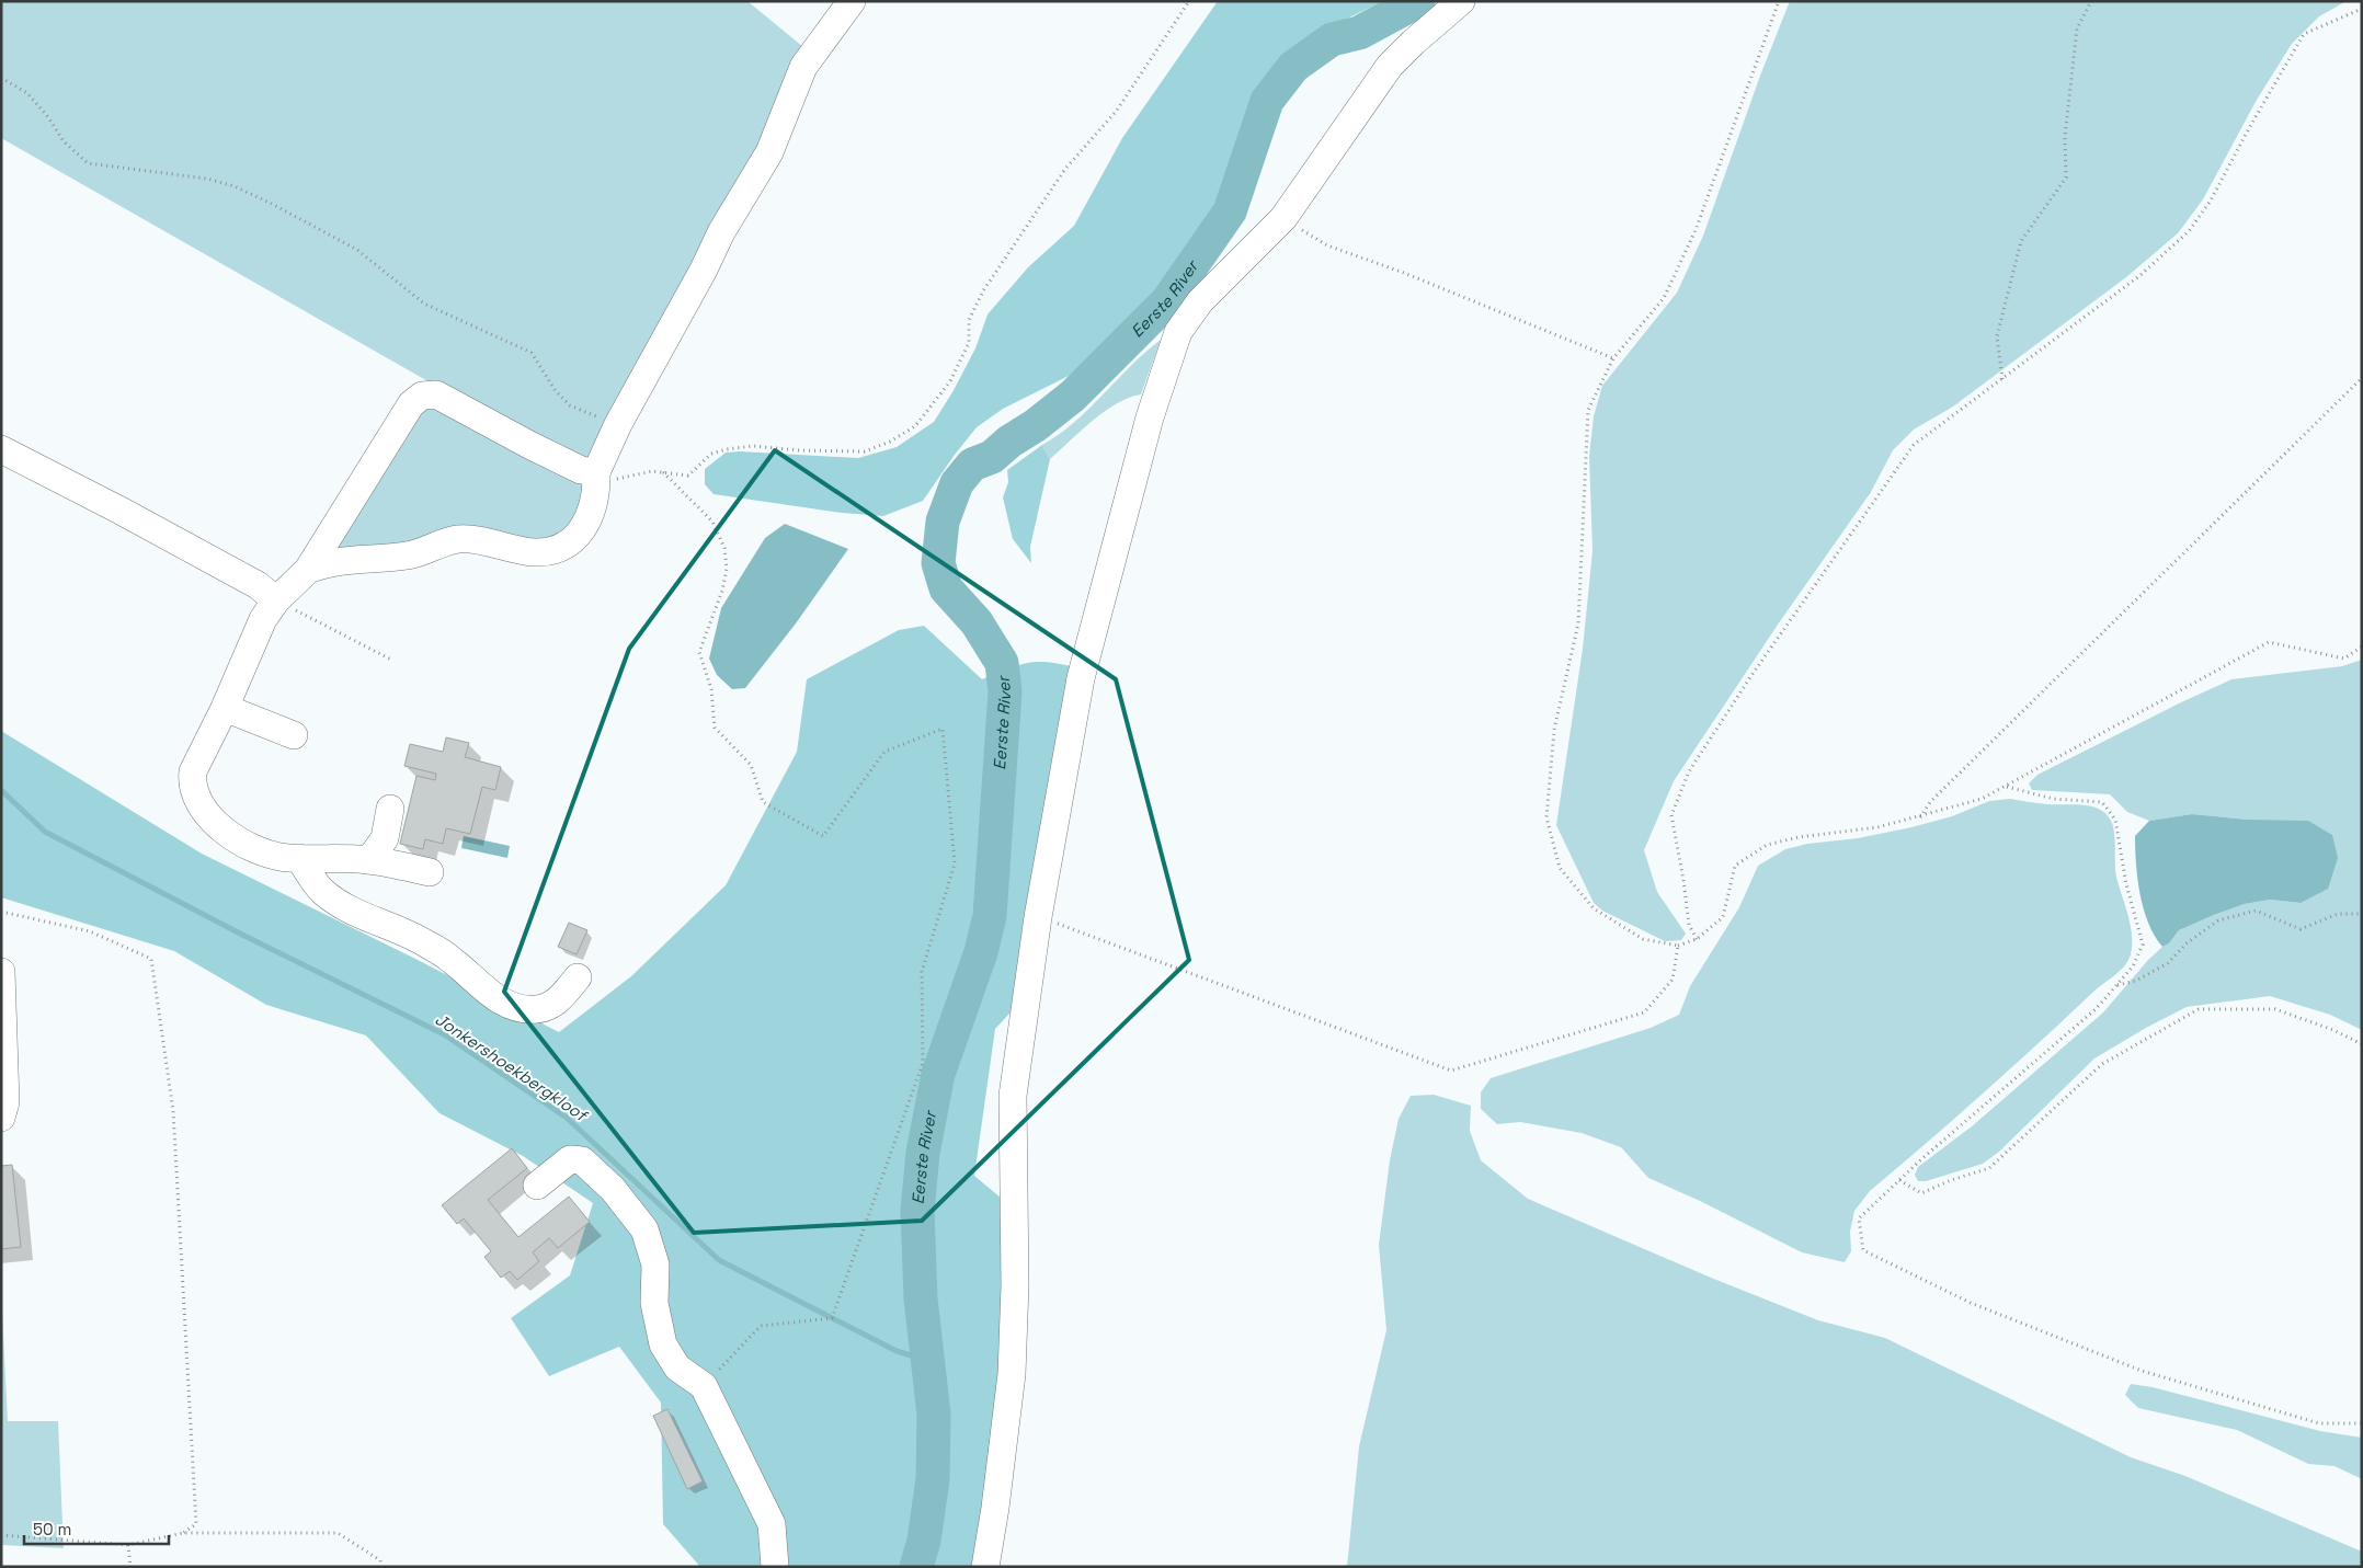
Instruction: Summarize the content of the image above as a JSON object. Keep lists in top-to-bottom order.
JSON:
{
  "water": ["Eerste River", "Jonkershoekbergkloof"],
  "scale_bar": "50 m"
}
